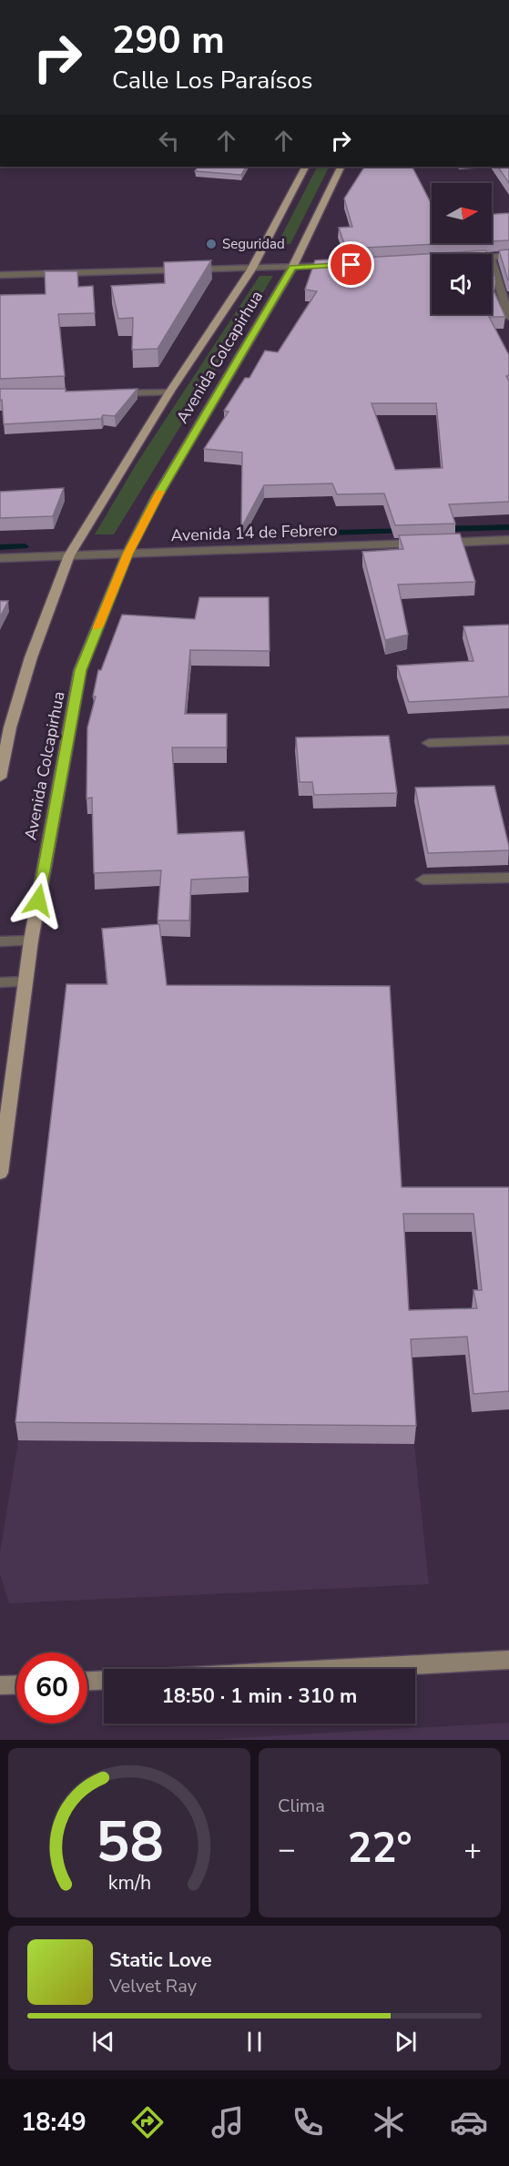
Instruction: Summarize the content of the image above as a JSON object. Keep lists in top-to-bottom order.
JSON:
{
  "streets": {
    "main road": ["Avenida Colcapirhua"],
    "street": ["Avenida 14 de Febrero"]
  },
  "crossings": [
    ["Avenida Colcapirhua", "Avenida 14 de Febrero"]
  ],
  "places": ["Seguridad"],
  "north": "right",
  "page": {
    "turn": ["290 m", "Calle Los Paraísos"],
    "limit": "60",
    "trip": "18:50 · 1 min · 310 m",
    "tile": "Clima",
    "heat": ["−", "22°", "+"],
    "song": ["Static Love", "Velvet Ray"],
    "tabs": "18:49",
    "gauge": ["58", "km/h"]
  }
}
